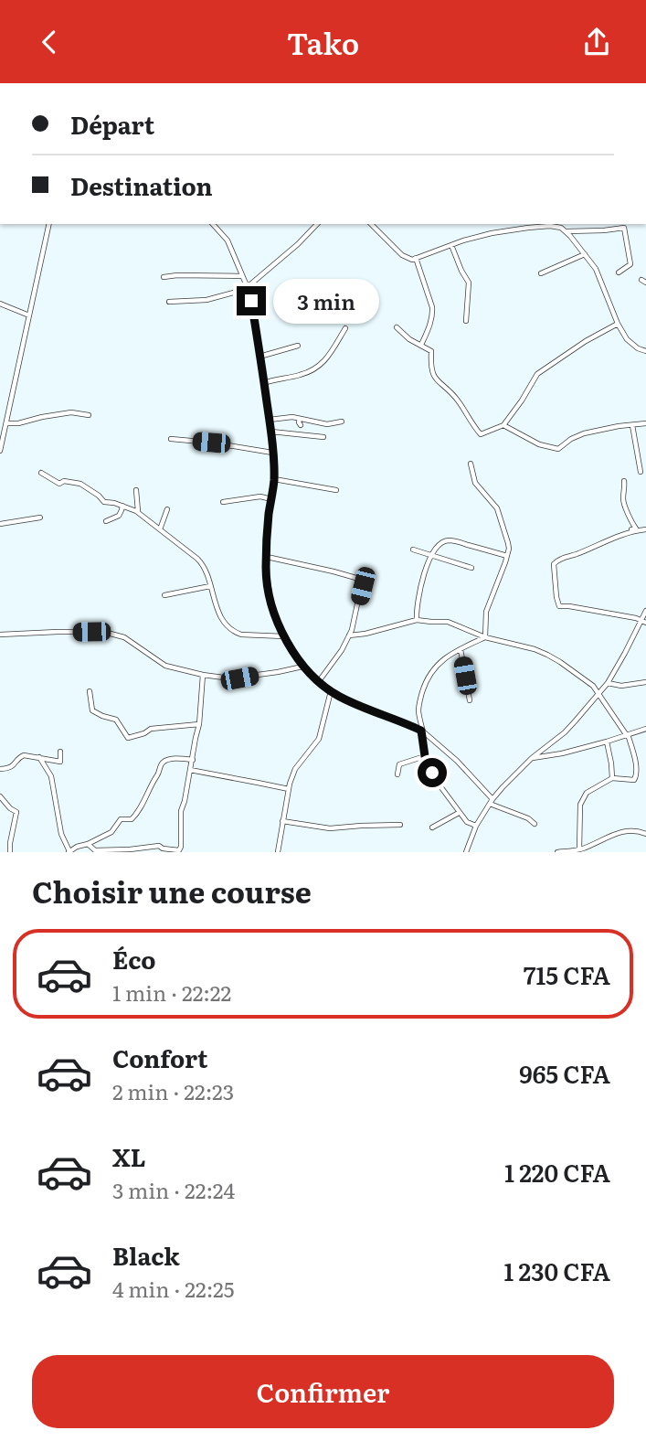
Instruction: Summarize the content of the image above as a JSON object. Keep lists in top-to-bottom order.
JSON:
{
  "page": {
    "header": "Tako",
    "banner": ["Départ", "Destination"],
    "bubble": "3 min",
    "heading": "Choisir une course",
    "list": [
      {
        "name": "Éco",
        "note": "1 min · 22:22",
        "value": "715 CFA"
      },
      {
        "name": "Confort",
        "note": "2 min · 22:23",
        "value": "965 CFA"
      },
      {
        "name": "XL",
        "note": "3 min · 22:24",
        "value": "1 220 CFA"
      },
      {
        "name": "Black",
        "note": "4 min · 22:25",
        "value": "1 230 CFA"
      }
    ],
    "buttons": "Confirmer"
  }
}
